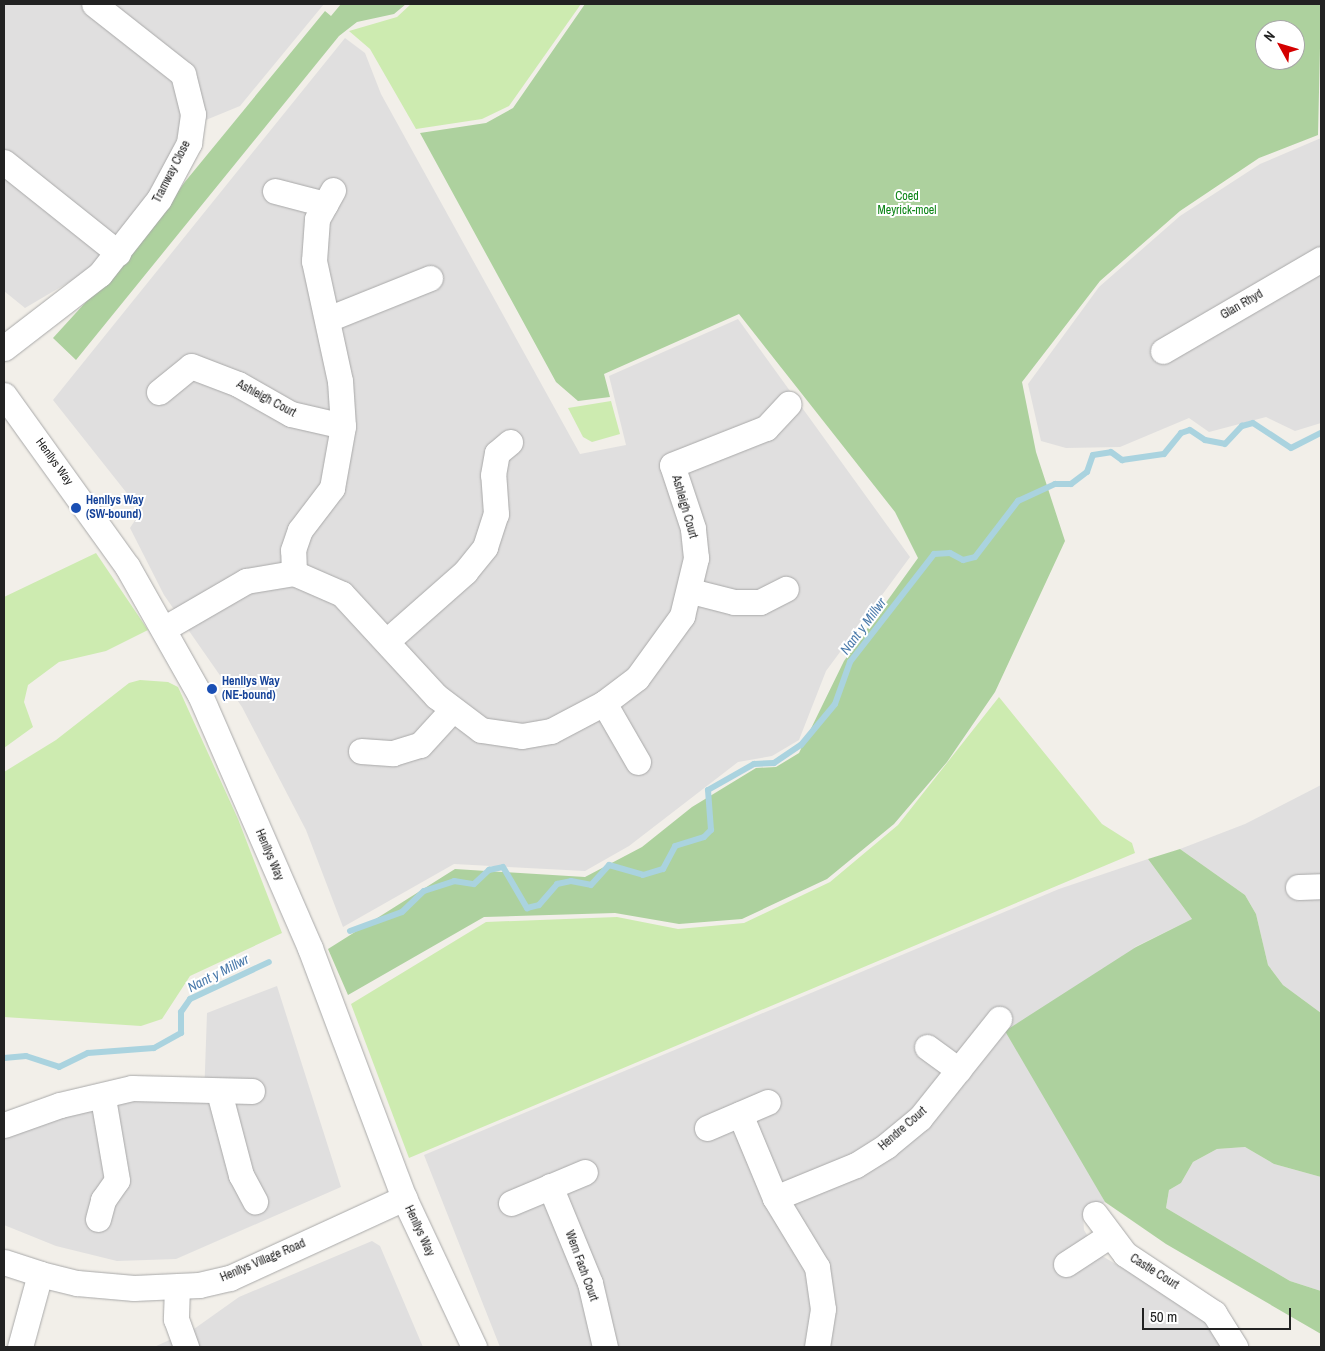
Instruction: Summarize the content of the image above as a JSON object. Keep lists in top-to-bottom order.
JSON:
{
  "streets": {
    "street": [
      "Tramway Close",
      "Glan Rhyd",
      "Ashleigh Court",
      "Henllys Way",
      "Hendre Court",
      "Henllys Village Road",
      "Wern Fach Court",
      "Castle Court"
    ]
  },
  "crossings": [
    ["Henllys Way", "Henllys Village Road"]
  ],
  "water": ["Nant y Millwr"],
  "parks": ["Coed Meyrick-moel"],
  "places": ["Henllys Way (SW-bound)", "Henllys Way (NE-bound)"],
  "scale_bar": "50 m",
  "north": "top left"
}
